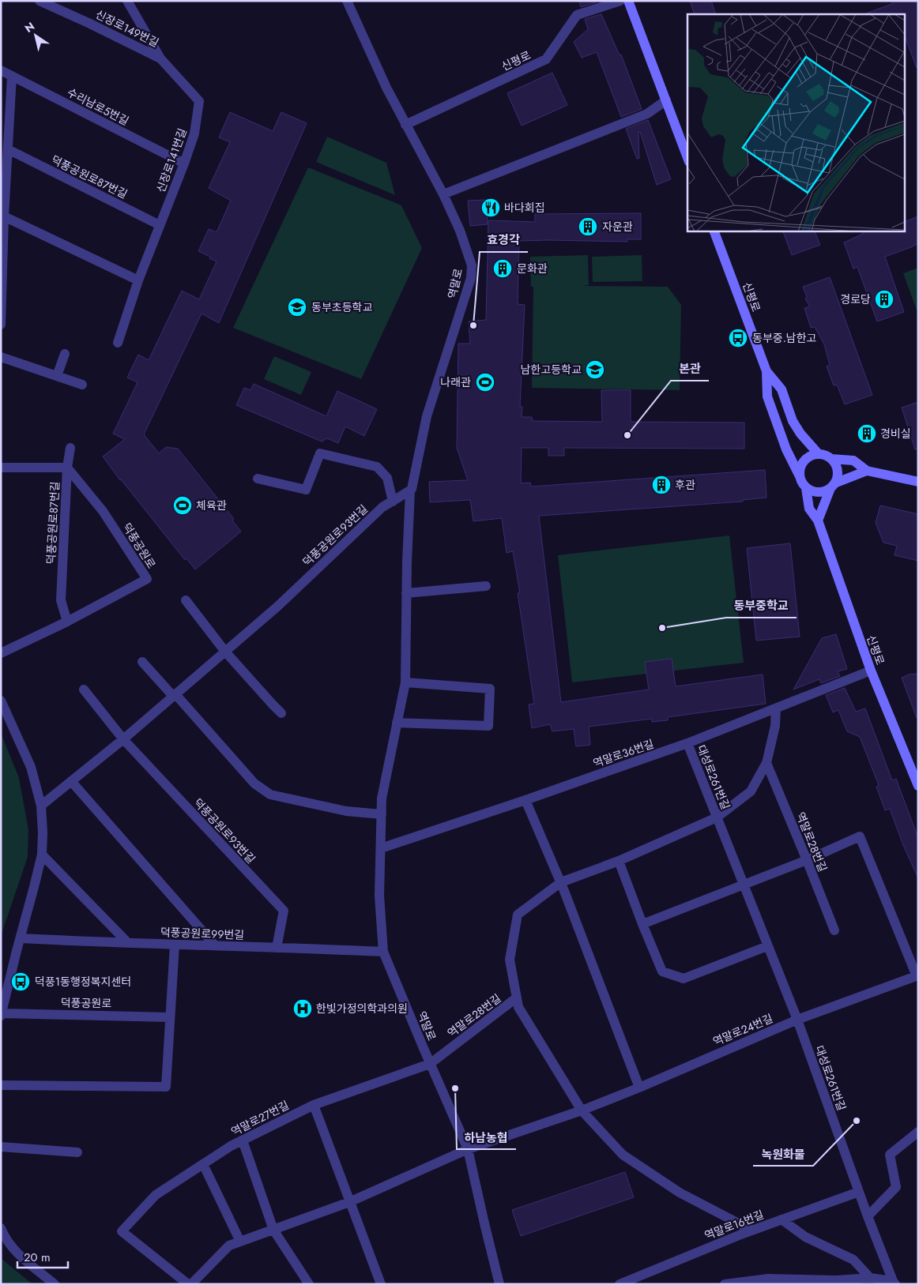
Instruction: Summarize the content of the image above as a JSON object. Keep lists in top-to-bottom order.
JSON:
{
  "streets": {
    "street": [
      "신장로149번길",
      "신평로",
      "수리남로5번길",
      "신장로141번길",
      "덕풍공원로87번길",
      "역말로",
      "덕풍공원로93번길",
      "덕풍공원로",
      "역말로36번길",
      "대성로261번길",
      "역말로28번길",
      "덕풍공원로99번길",
      "역말로24번길",
      "역말로27번길",
      "역말로16번길"
    ]
  },
  "crossings": [
    ["신장로149번길", "신장로141번길"],
    ["신평로", "역말로"],
    ["신평로", "역말로36번길"],
    ["수리남로5번길", "신장로141번길"],
    ["신장로141번길", "덕풍공원로87번길"],
    ["덕풍공원로87번길", "덕풍공원로"],
    ["역말로", "덕풍공원로93번길"],
    ["역말로", "역말로36번길"],
    ["역말로", "역말로28번길"],
    ["역말로", "덕풍공원로99번길"],
    ["역말로", "역말로24번길"],
    ["역말로", "역말로27번길"],
    ["덕풍공원로93번길", "덕풍공원로"],
    ["덕풍공원로93번길", "덕풍공원로99번길"],
    ["덕풍공원로", "덕풍공원로99번길"],
    ["역말로36번길", "대성로261번길"],
    ["역말로36번길", "역말로28번길"],
    ["대성로261번길", "역말로28번길"],
    ["대성로261번길", "역말로24번길"],
    ["대성로261번길", "역말로16번길"],
    ["역말로28번길", "역말로24번길"],
    ["역말로28번길", "역말로27번길"]
  ],
  "places": {
    "restaurant": ["바다회집"],
    "building": [
      "자운관",
      "문화관",
      "경로당",
      "경비실",
      "후관"
    ],
    "school or university": ["동부초등학교", "남한고등학교"],
    "other": [
      "효경각",
      "본관",
      "동부중학교",
      "하남농협",
      "녹원화물"
    ],
    "bus stop": ["동부중.남한고", "덕풍1동행정복지센터"],
    "sports": ["나래관", "체육관"],
    "hospital": ["한빛가정의학과의원"]
  },
  "scale_bar": "20 m",
  "north": "top left"
}
